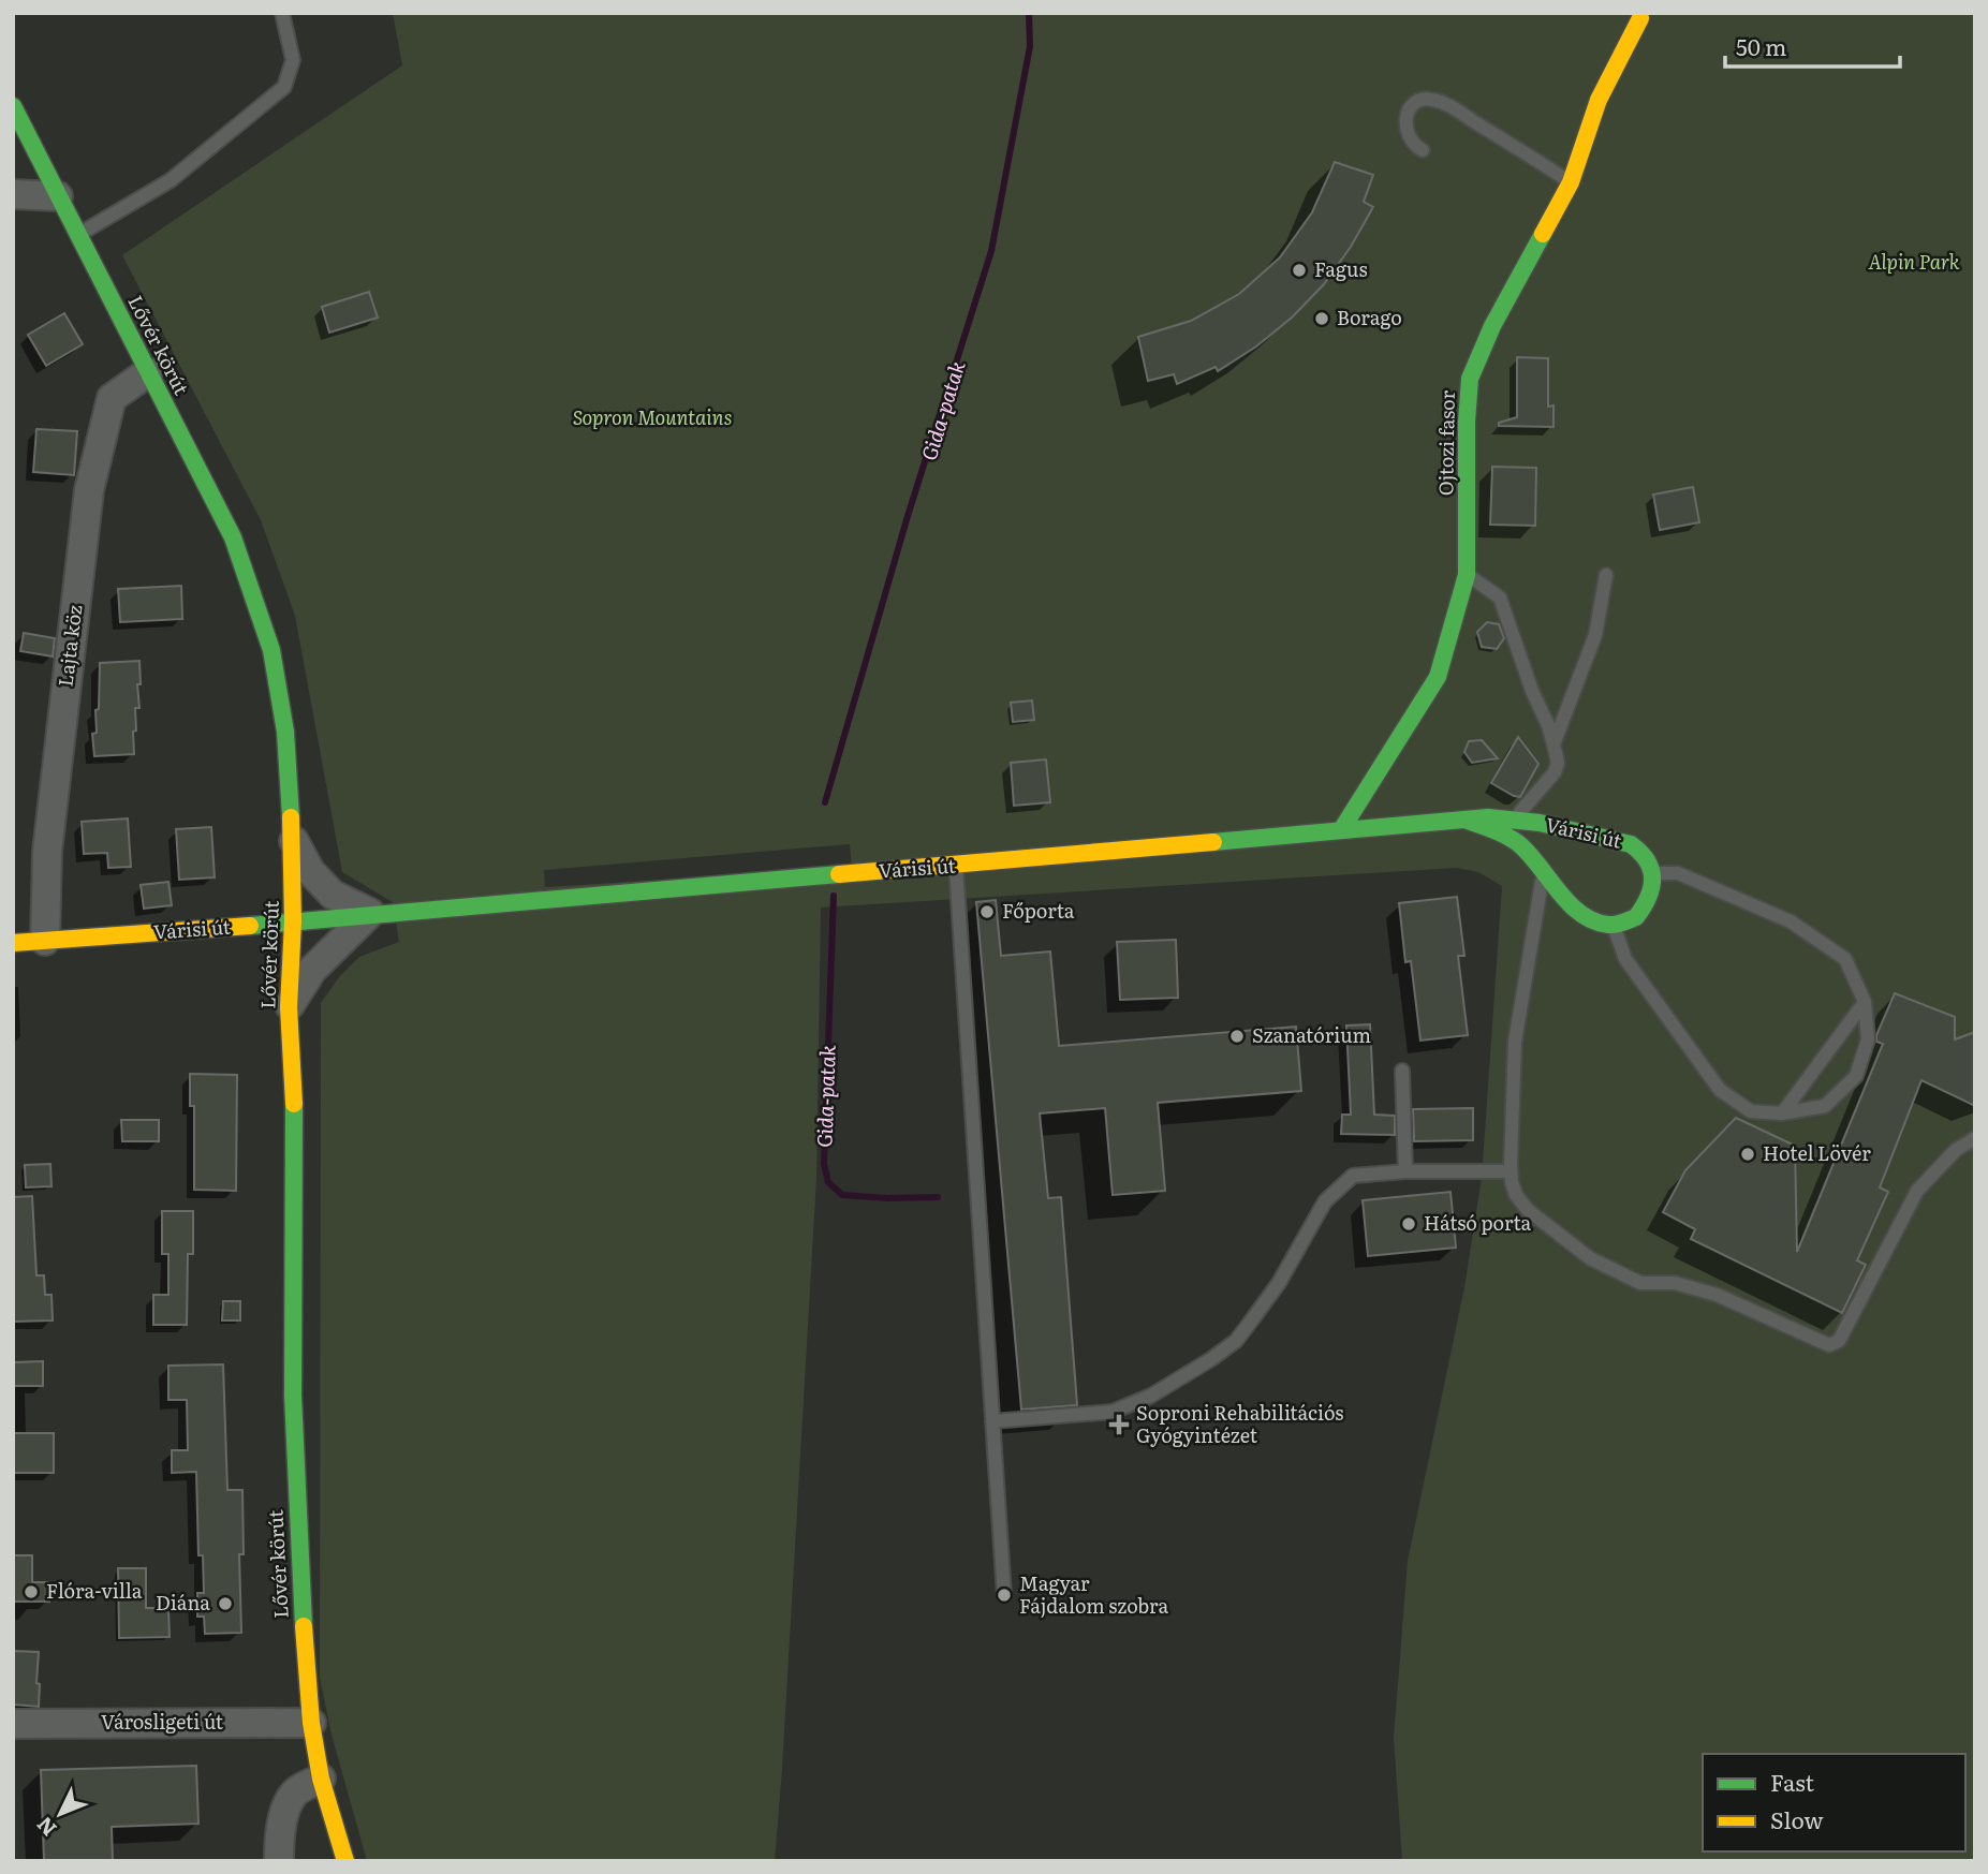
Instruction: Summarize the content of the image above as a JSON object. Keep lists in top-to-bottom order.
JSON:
{
  "streets": {
    "street": [
      "Lővér körút",
      "Ojtozi fasor",
      "Lajta köz",
      "Várisi út",
      "Városligeti út"
    ]
  },
  "crossings": [
    ["Lővér körút", "Lajta köz"],
    ["Lővér körút", "Várisi út"],
    ["Lővér körút", "Városligeti út"],
    ["Ojtozi fasor", "Várisi út"],
    ["Lajta köz", "Várisi út"]
  ],
  "water": ["Gida-patak"],
  "parks": ["Alpin Park", "Sopron Mountains"],
  "places": {
    "other": [
      "Fagus",
      "Borago",
      "Főporta",
      "Szanatórium",
      "Hotel Lövér",
      "Hátsó porta",
      "Flóra-villa",
      "Magyar Fájdalom szobra",
      "Diána"
    ],
    "health": ["Soproni Rehabilitációs Gyógyintézet"]
  },
  "legend": ["Fast", "Slow"],
  "scale_bar": "50 m",
  "north": "bottom left"
}
